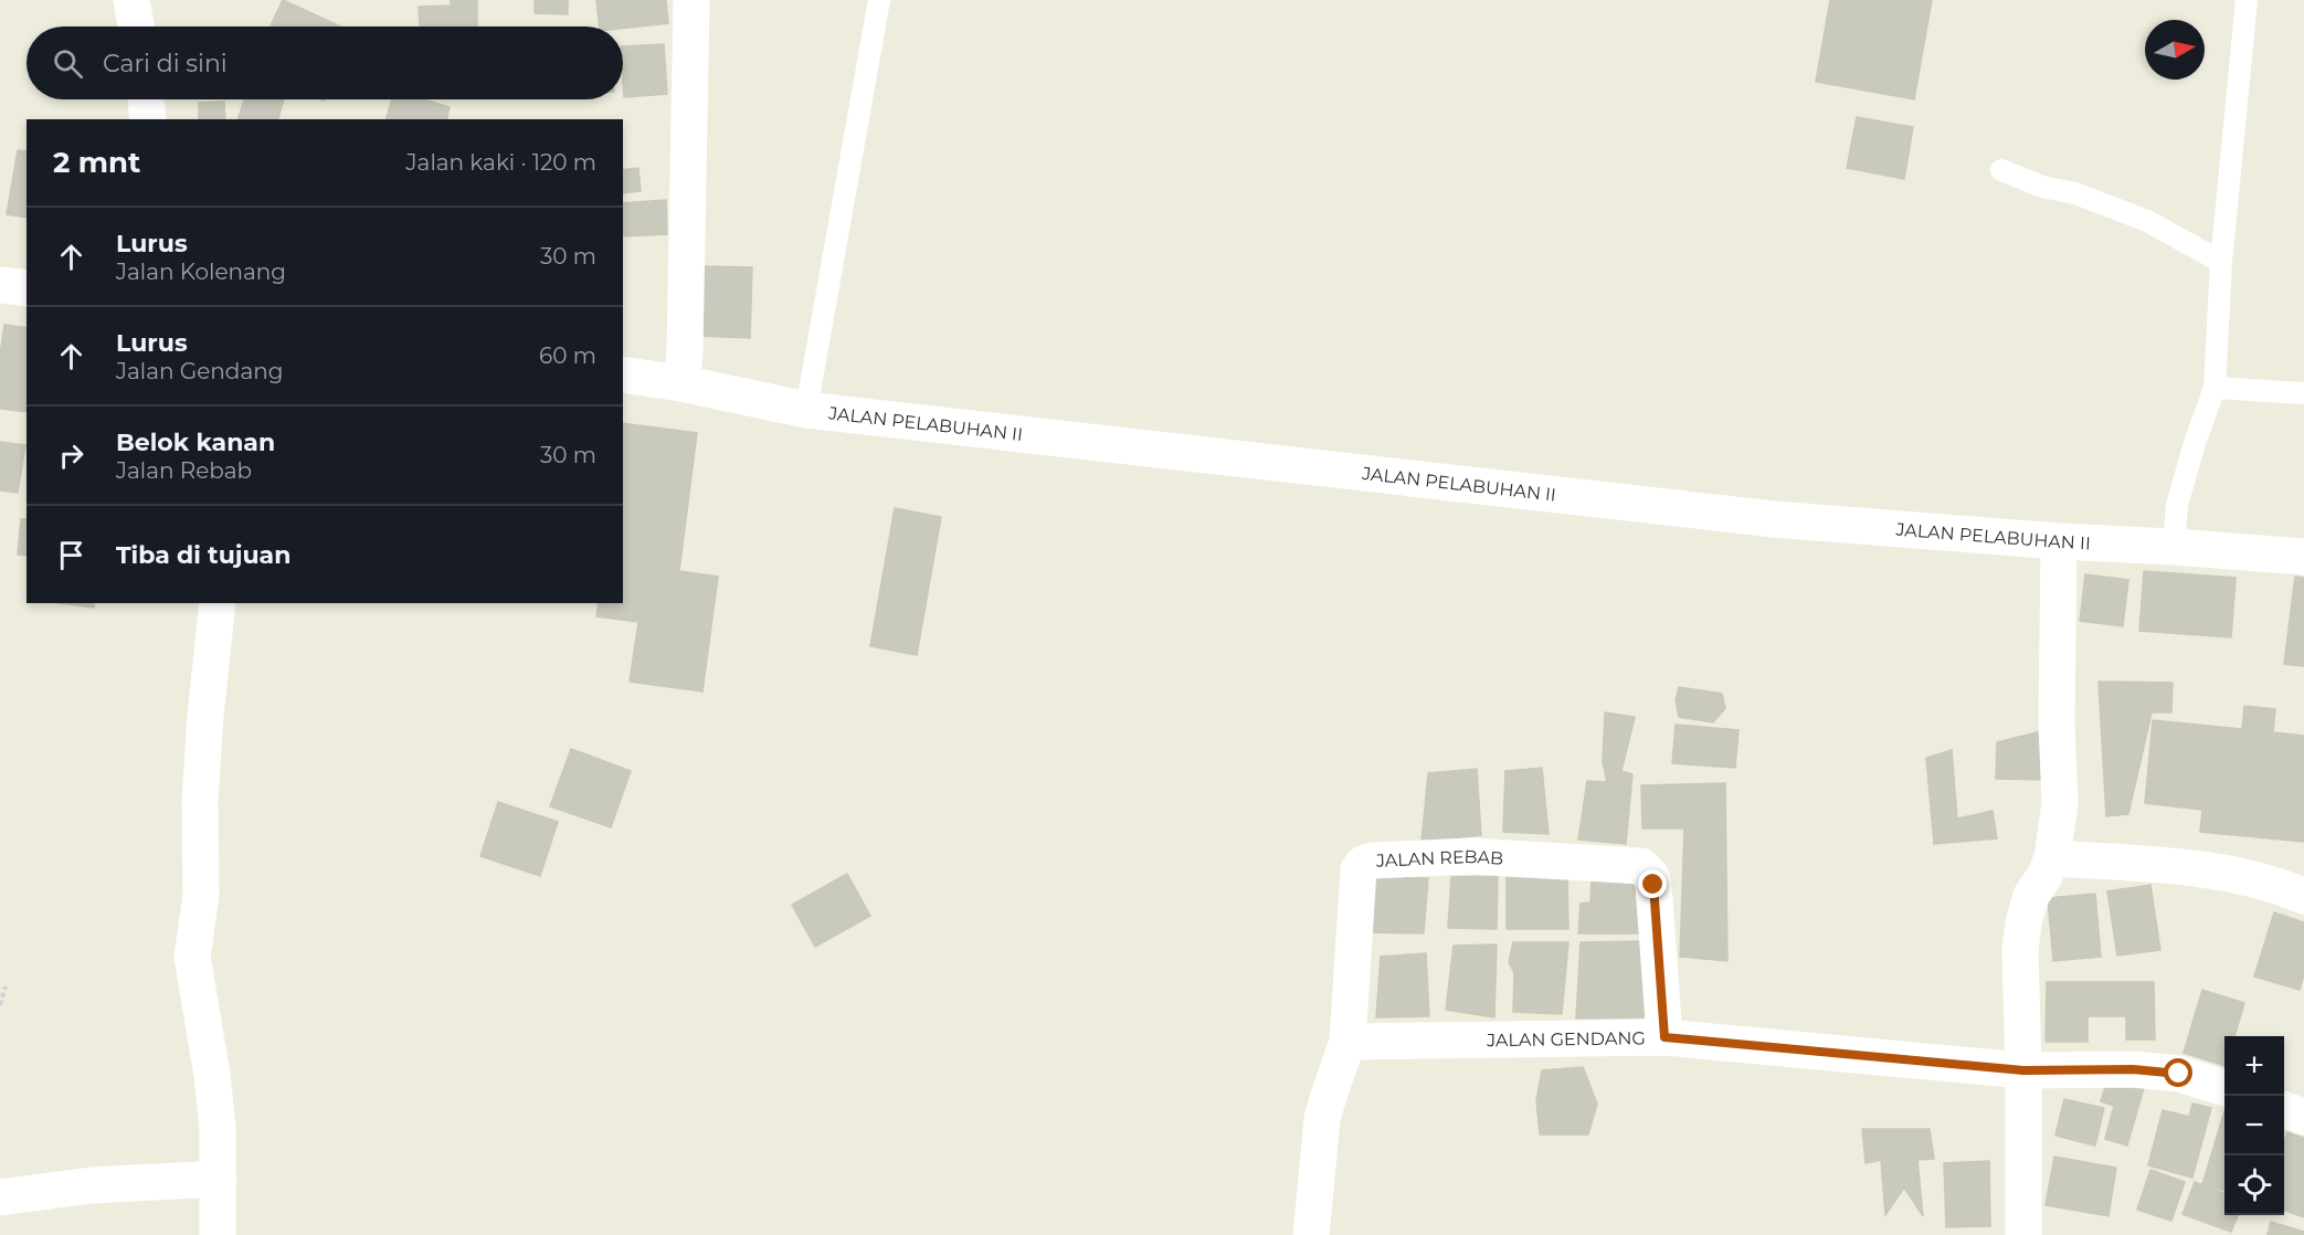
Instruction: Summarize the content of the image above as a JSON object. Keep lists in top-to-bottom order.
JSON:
{
  "streets": {
    "street": ["JALAN PELABUHAN II", "JALAN REBAB", "JALAN GENDANG"]
  },
  "crossings": [
    ["JALAN REBAB", "JALAN GENDANG"]
  ],
  "north": "right",
  "page": {
    "search": "Cari di sini",
    "heading": ["2 mnt", "Jalan kaki · 120 m"],
    "list": [
      ["Lurus", "Jalan Kolenang", "30 m"],
      ["Lurus", "Jalan Gendang", "60 m"],
      ["Belok kanan", "Jalan Rebab", "30 m"],
      "Tiba di tujuan"
    ],
    "map_buttons": ["+", "−"]
  }
}
